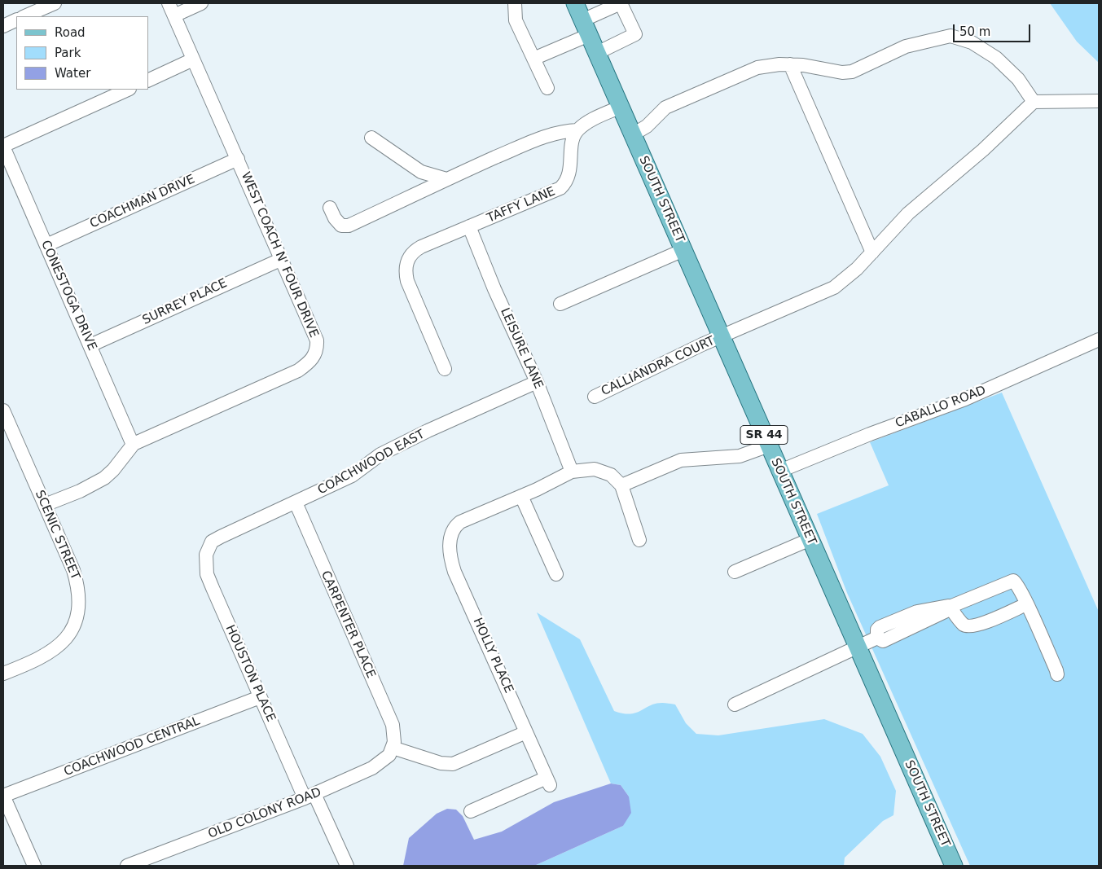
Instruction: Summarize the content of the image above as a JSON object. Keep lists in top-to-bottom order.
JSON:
{
  "streets": {
    "main road": ["SOUTH STREET", "SR 44"],
    "street": [
      "COACHMAN DRIVE",
      "TAFFY LANE",
      "WEST COACH N' FOUR DRIVE",
      "CONESTOGA DRIVE",
      "SURREY PLACE",
      "LEISURE LANE",
      "CALLIANDRA COURT",
      "CABALLO ROAD",
      "COACHWOOD EAST",
      "SCENIC STREET",
      "CARPENTER PLACE",
      "HOLLY PLACE",
      "HOUSTON PLACE",
      "COACHWOOD CENTRAL",
      "OLD COLONY ROAD"
    ]
  },
  "crossings": [
    ["SOUTH STREET", "CALLIANDRA COURT"],
    ["SOUTH STREET", "CABALLO ROAD"],
    ["COACHMAN DRIVE", "WEST COACH N' FOUR DRIVE"],
    ["COACHMAN DRIVE", "CONESTOGA DRIVE"],
    ["TAFFY LANE", "LEISURE LANE"],
    ["WEST COACH N' FOUR DRIVE", "CONESTOGA DRIVE"],
    ["WEST COACH N' FOUR DRIVE", "SURREY PLACE"],
    ["WEST COACH N' FOUR DRIVE", "SCENIC STREET"],
    ["CONESTOGA DRIVE", "SURREY PLACE"],
    ["LEISURE LANE", "COACHWOOD EAST"],
    ["COACHWOOD EAST", "CARPENTER PLACE"],
    ["COACHWOOD EAST", "HOUSTON PLACE"],
    ["CARPENTER PLACE", "OLD COLONY ROAD"],
    ["HOUSTON PLACE", "COACHWOOD CENTRAL"],
    ["HOUSTON PLACE", "OLD COLONY ROAD"]
  ],
  "legend": ["Road", "Park", "Water"],
  "scale_bar": "50 m"
}
